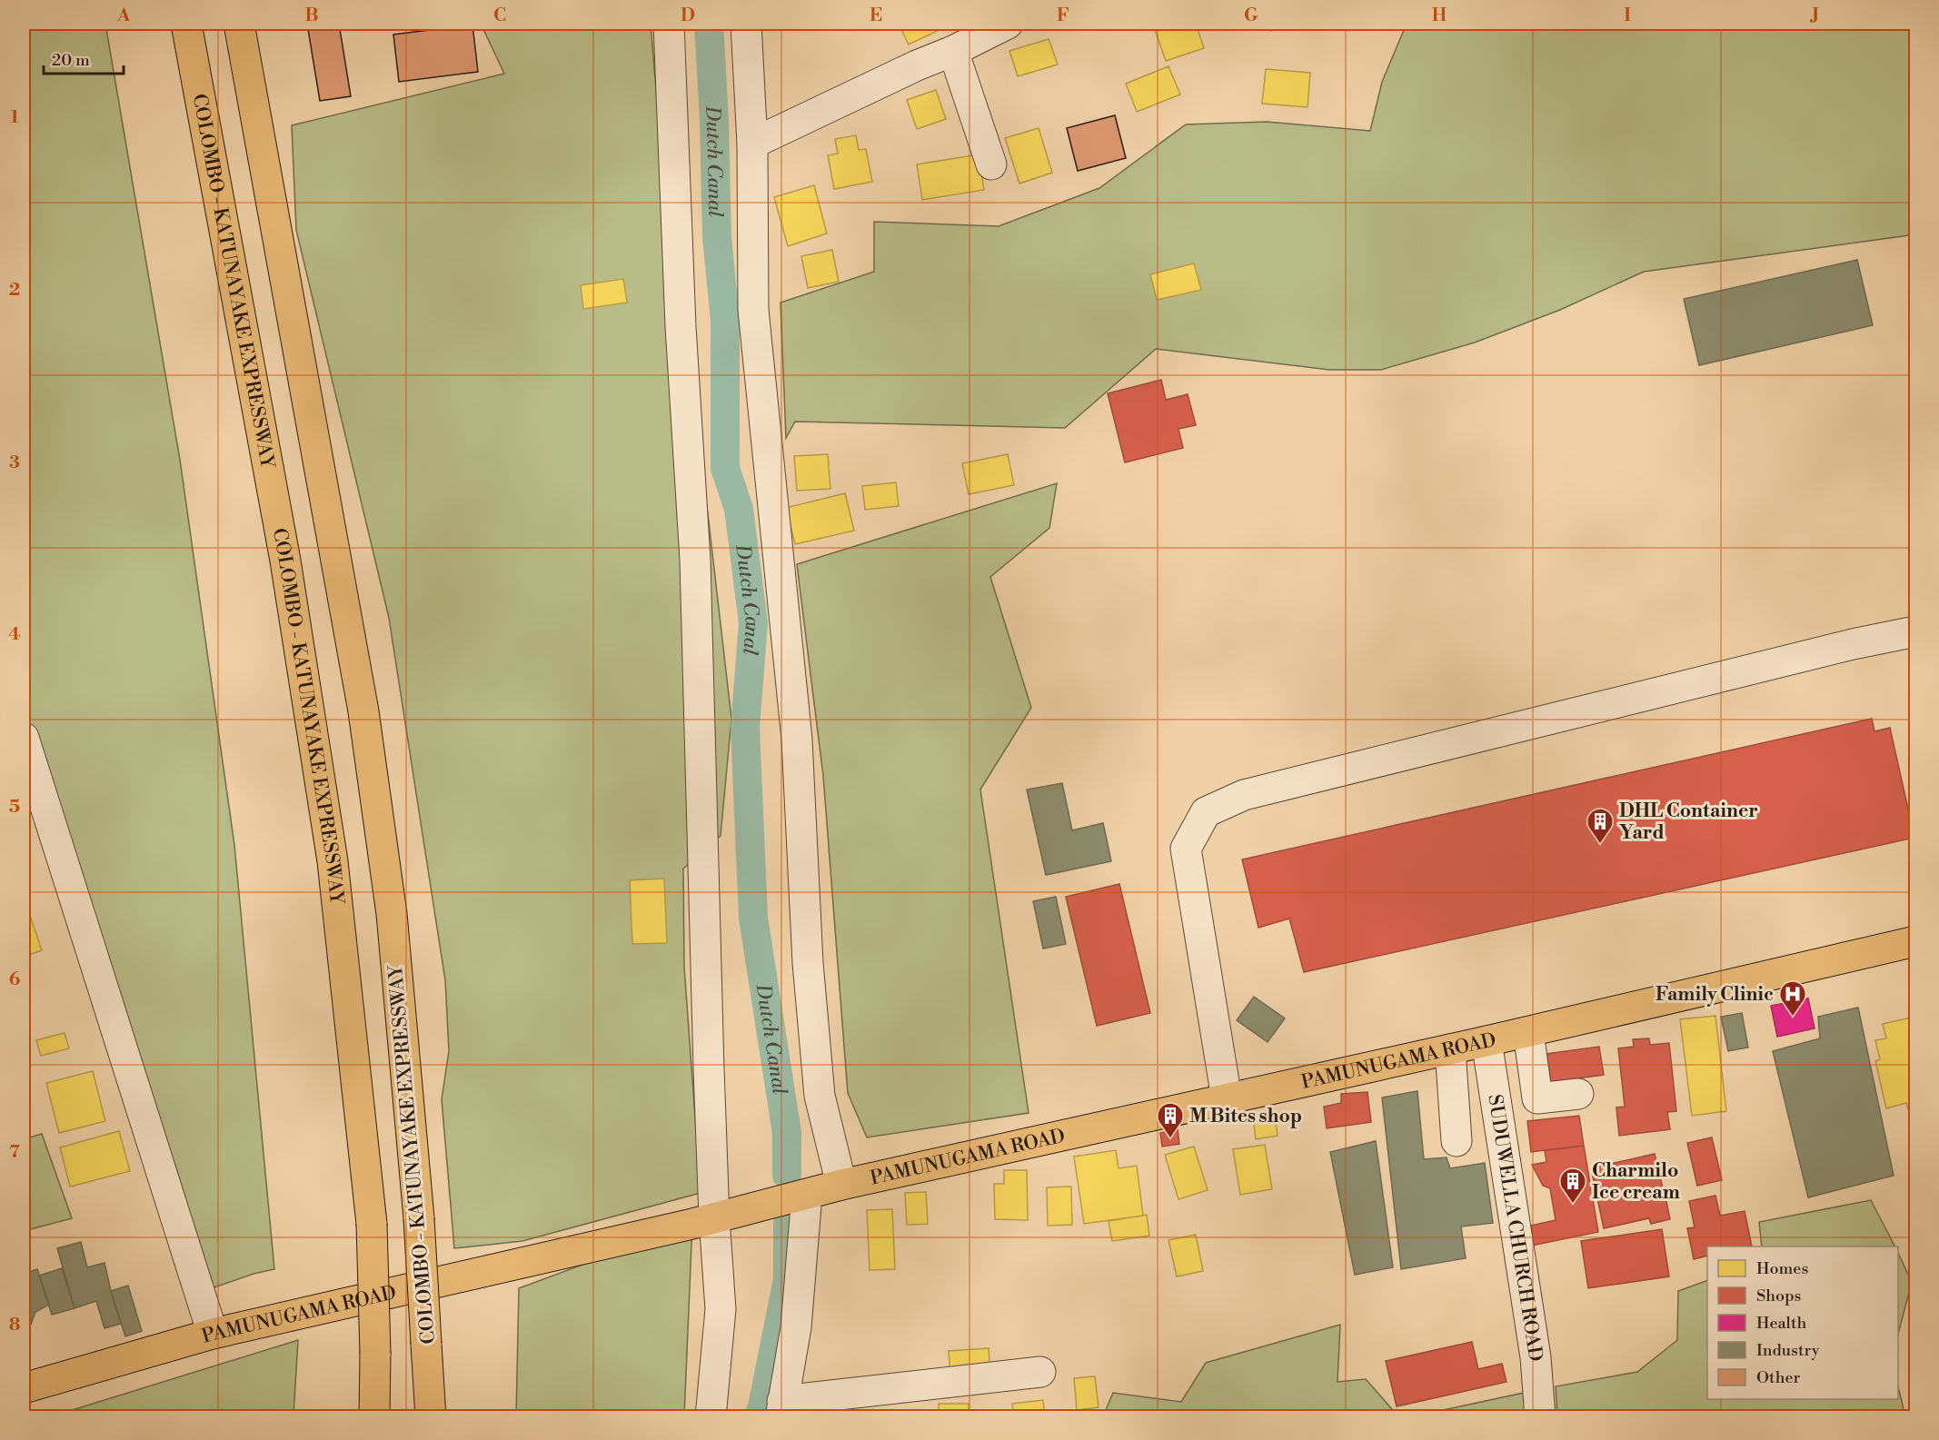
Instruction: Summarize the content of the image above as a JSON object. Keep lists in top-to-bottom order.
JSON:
{
  "streets": {
    "main road": ["COLOMBO - KATUNAYAKE EXPRESSWAY", "PAMUNUGAMA ROAD"],
    "street": ["SUDUWELLA CHURCH ROAD"]
  },
  "crossings": [
    ["PAMUNUGAMA ROAD", "SUDUWELLA CHURCH ROAD"]
  ],
  "water": ["Dutch Canal"],
  "places": {
    "building": ["DHL Container Yard", "M Bites shop", "Charmilo Ice cream"],
    "hospital": ["Family Clinic"]
  },
  "legend": [
    "Homes",
    "Shops",
    "Health",
    "Industry",
    "Other"
  ],
  "scale_bar": "20 m",
  "grid": {
    "columns": [
      "A",
      "B",
      "C",
      "D",
      "E",
      "F",
      "G",
      "H",
      "I",
      "J"
    ],
    "rows": [
      "1",
      "2",
      "3",
      "4",
      "5",
      "6",
      "7",
      "8"
    ]
  }
}
